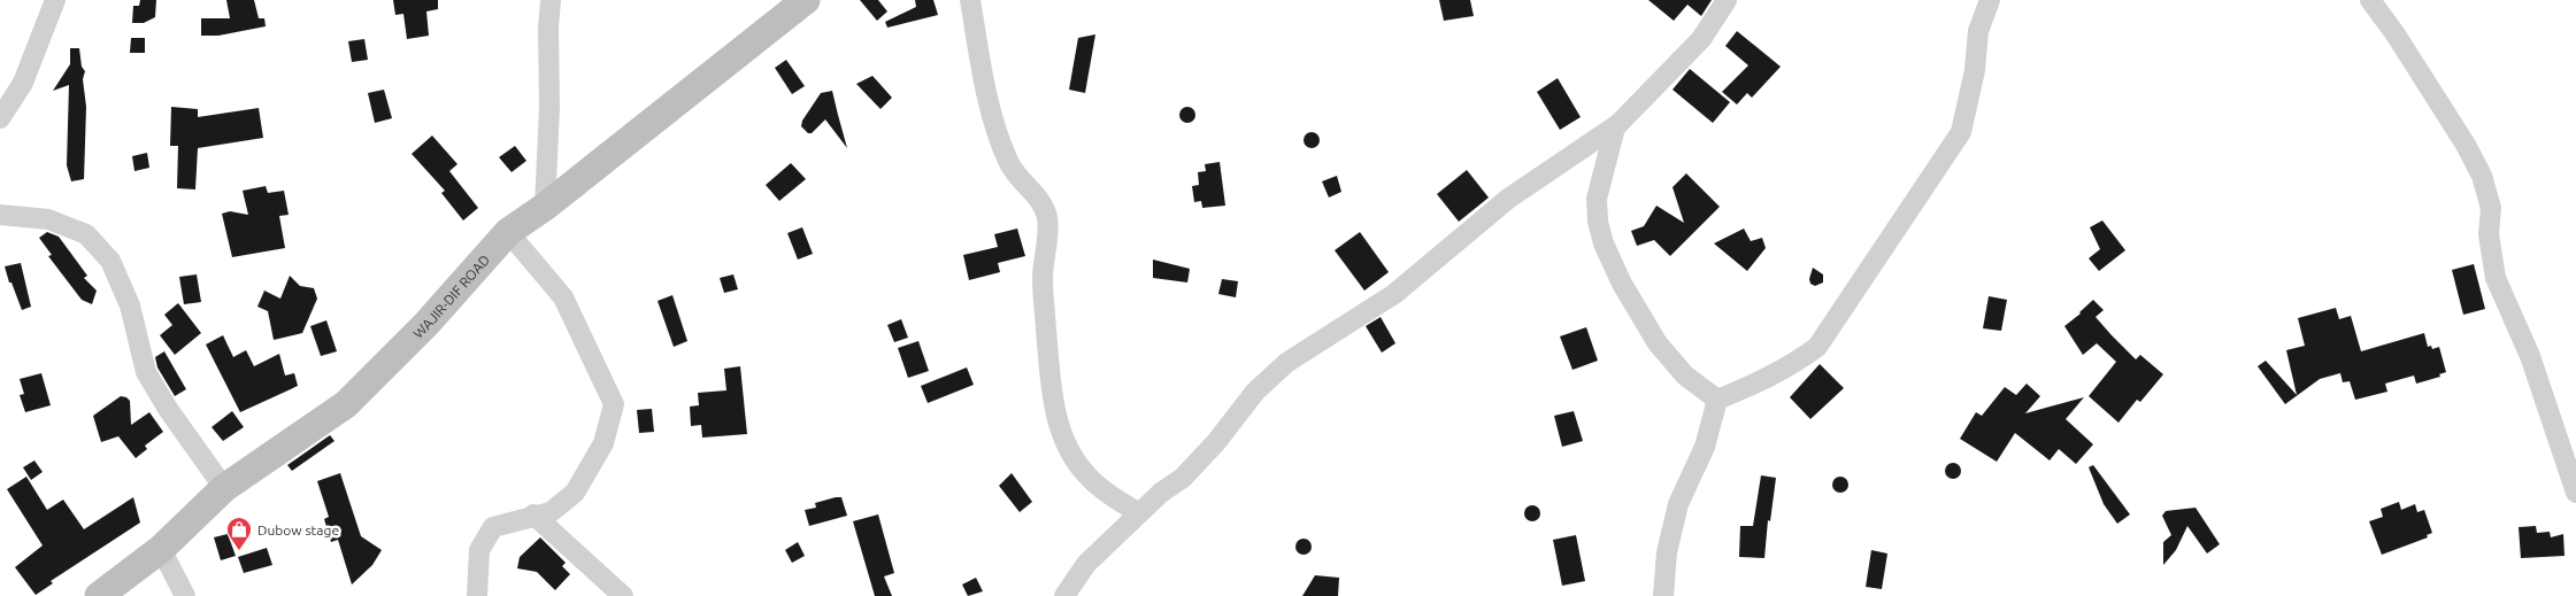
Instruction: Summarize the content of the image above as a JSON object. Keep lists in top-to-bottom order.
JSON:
{
  "streets": {
    "main road": ["WAJIR-DIF ROAD"]
  },
  "places": {
    "shop": ["Dubow stage"]
  }
}
